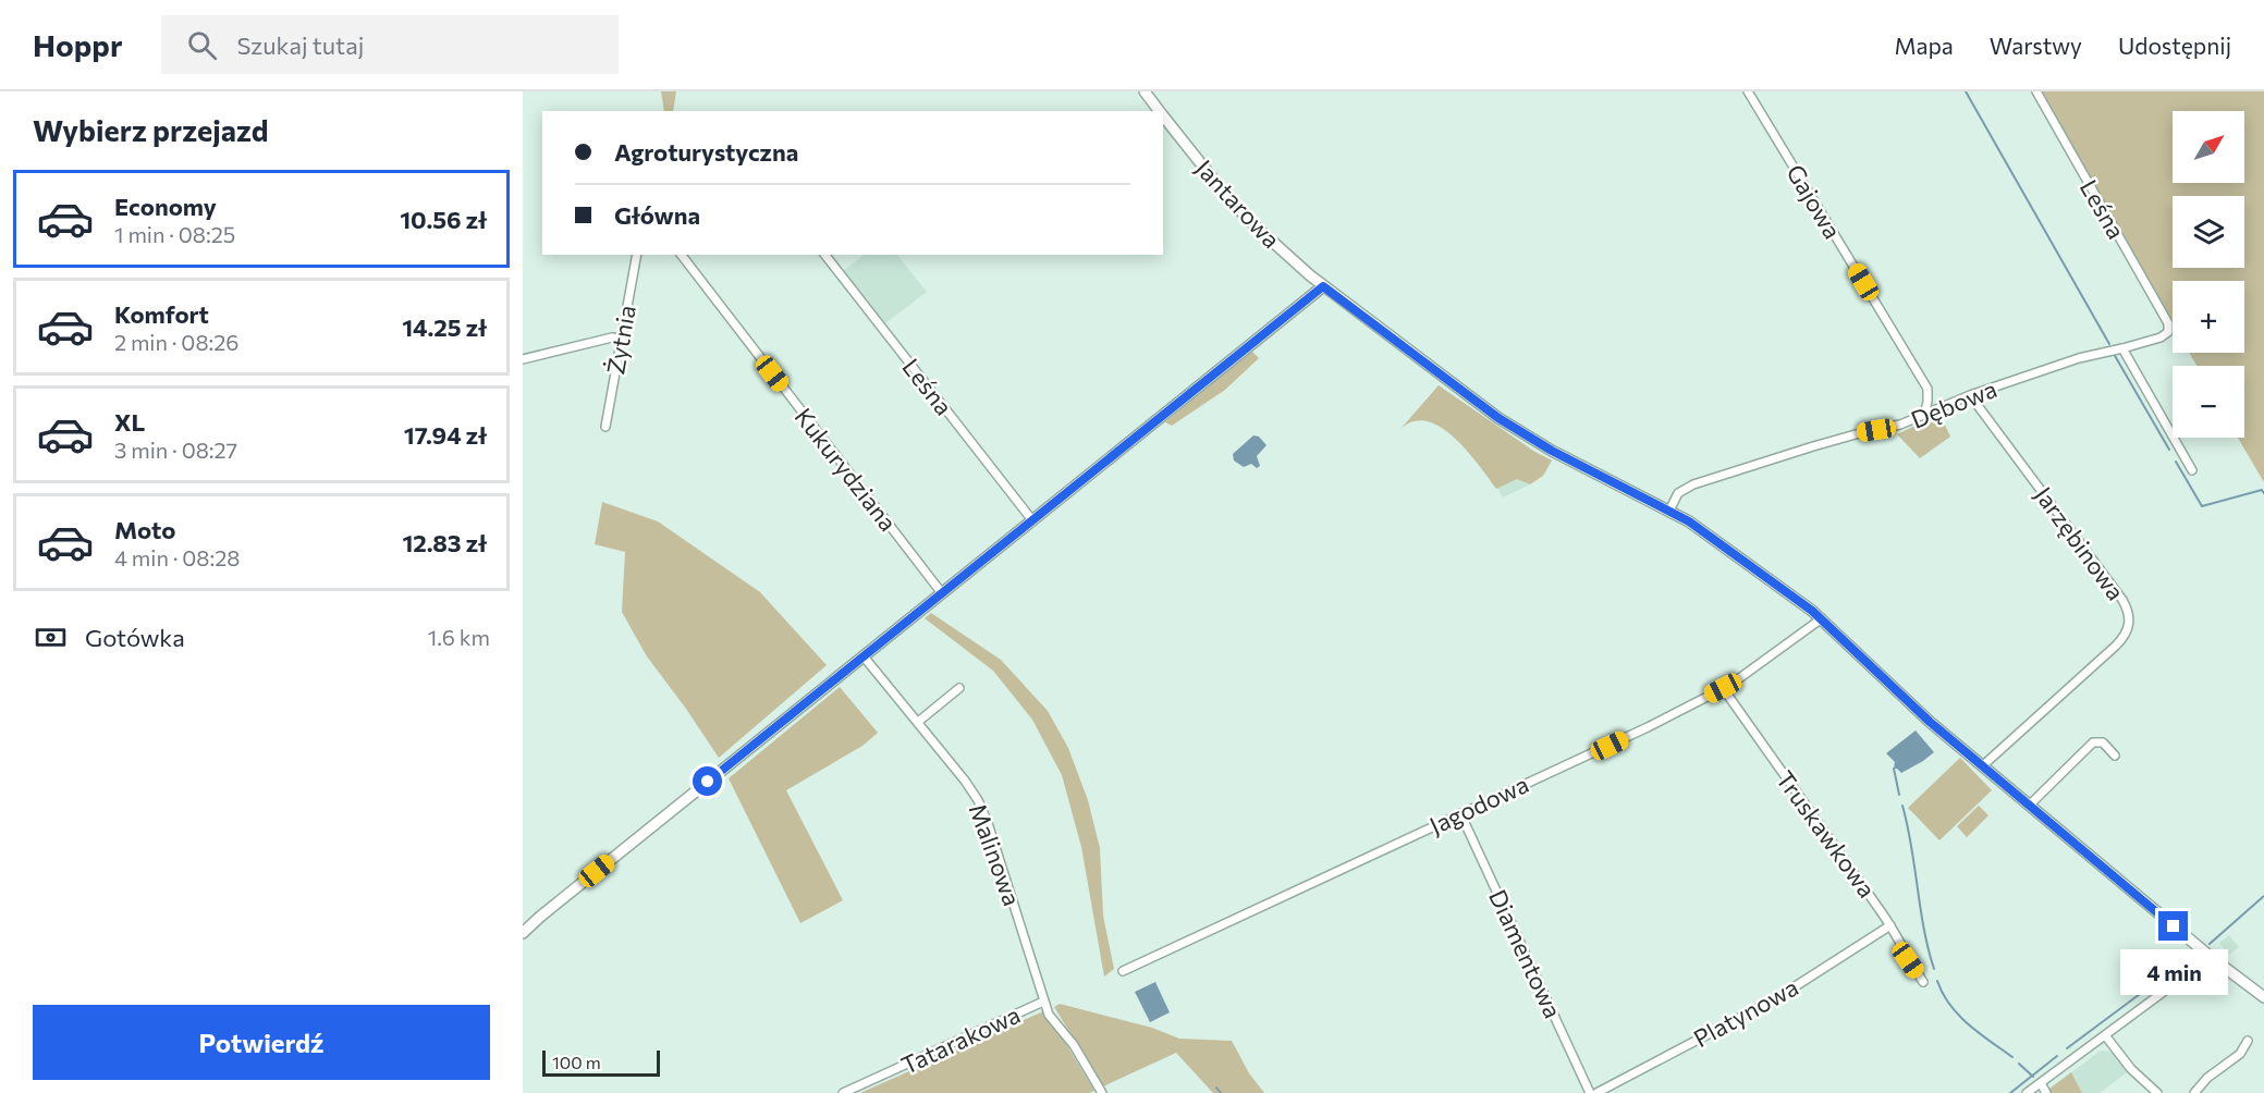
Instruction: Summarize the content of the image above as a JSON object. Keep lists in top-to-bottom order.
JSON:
{
  "streets": {
    "street": [
      "Gajowa",
      "Jantarowa",
      "Leśna",
      "Żytnia",
      "Dębowa",
      "Kukurydziana",
      "Jarzębinowa",
      "Jagodowa",
      "Truskawkowa",
      "Malinowa",
      "Diamentowa",
      "Platynowa",
      "Tatarakowa"
    ]
  },
  "crossings": [
    ["Gajowa", "Dębowa"],
    ["Jantarowa", "Dębowa"],
    ["Jantarowa", "Jarzębinowa"],
    ["Jantarowa", "Jagodowa"],
    ["Leśna", "Dębowa"],
    ["Dębowa", "Jarzębinowa"],
    ["Jagodowa", "Truskawkowa"],
    ["Jagodowa", "Diamentowa"],
    ["Truskawkowa", "Platynowa"],
    ["Malinowa", "Tatarakowa"]
  ],
  "scale_bar": "100 m",
  "north": "top right",
  "page": {
    "header": "Hoppr",
    "search": "Szukaj tutaj",
    "nav": ["Mapa", "Warstwy", "Udostępnij"],
    "heading": "Wybierz przejazd",
    "map_buttons": ["+", "−"],
    "banner": ["Agroturystyczna", "Główna"],
    "list": [
      {
        "name": "Economy",
        "note": "1 min · 08:25",
        "value": "10.56 zł"
      },
      {
        "name": "Komfort",
        "note": "2 min · 08:26",
        "value": "14.25 zł"
      },
      {
        "name": "XL",
        "note": "3 min · 08:27",
        "value": "17.94 zł"
      },
      {
        "name": "Moto",
        "note": "4 min · 08:28",
        "value": "12.83 zł"
      }
    ],
    "pay": ["Gotówka", "1.6 km"],
    "bubble": "4 min",
    "buttons": "Potwierdź",
    "scale": "100 m"
  }
}
